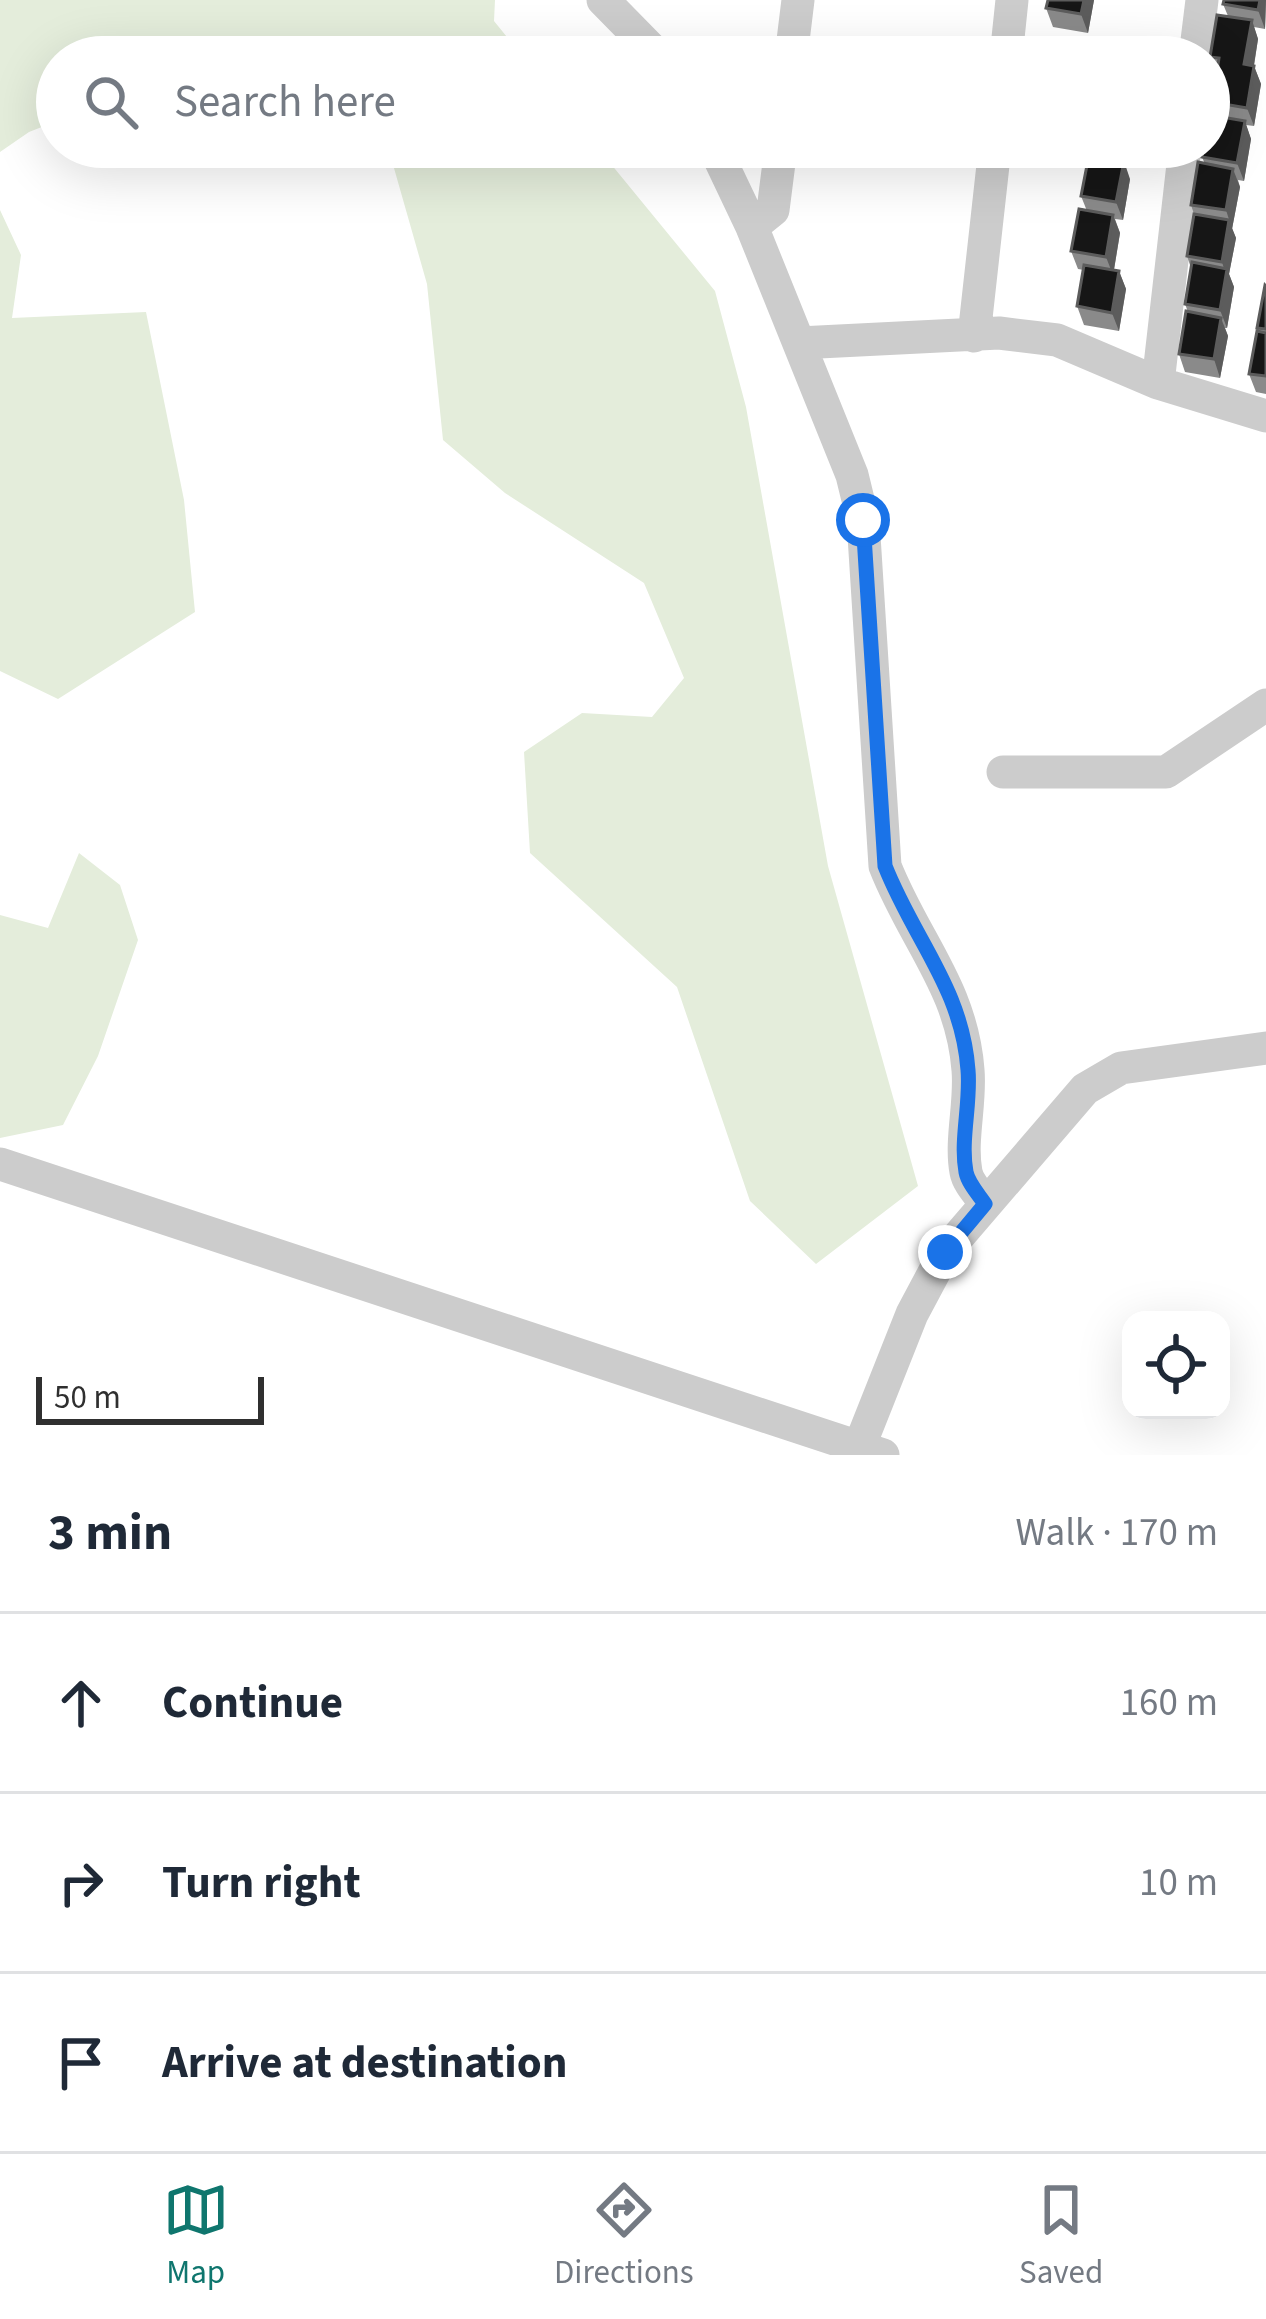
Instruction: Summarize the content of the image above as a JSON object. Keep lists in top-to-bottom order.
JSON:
{
  "scale_bar": "50 m",
  "page": {
    "search": "Search here",
    "scale": "50 m",
    "heading": ["3 min", "Walk · 170 m"],
    "list": [
      ["Continue", "160 m"],
      ["Turn right", "10 m"],
      "Arrive at destination"
    ],
    "nav": ["Map", "Directions", "Saved"]
  }
}
